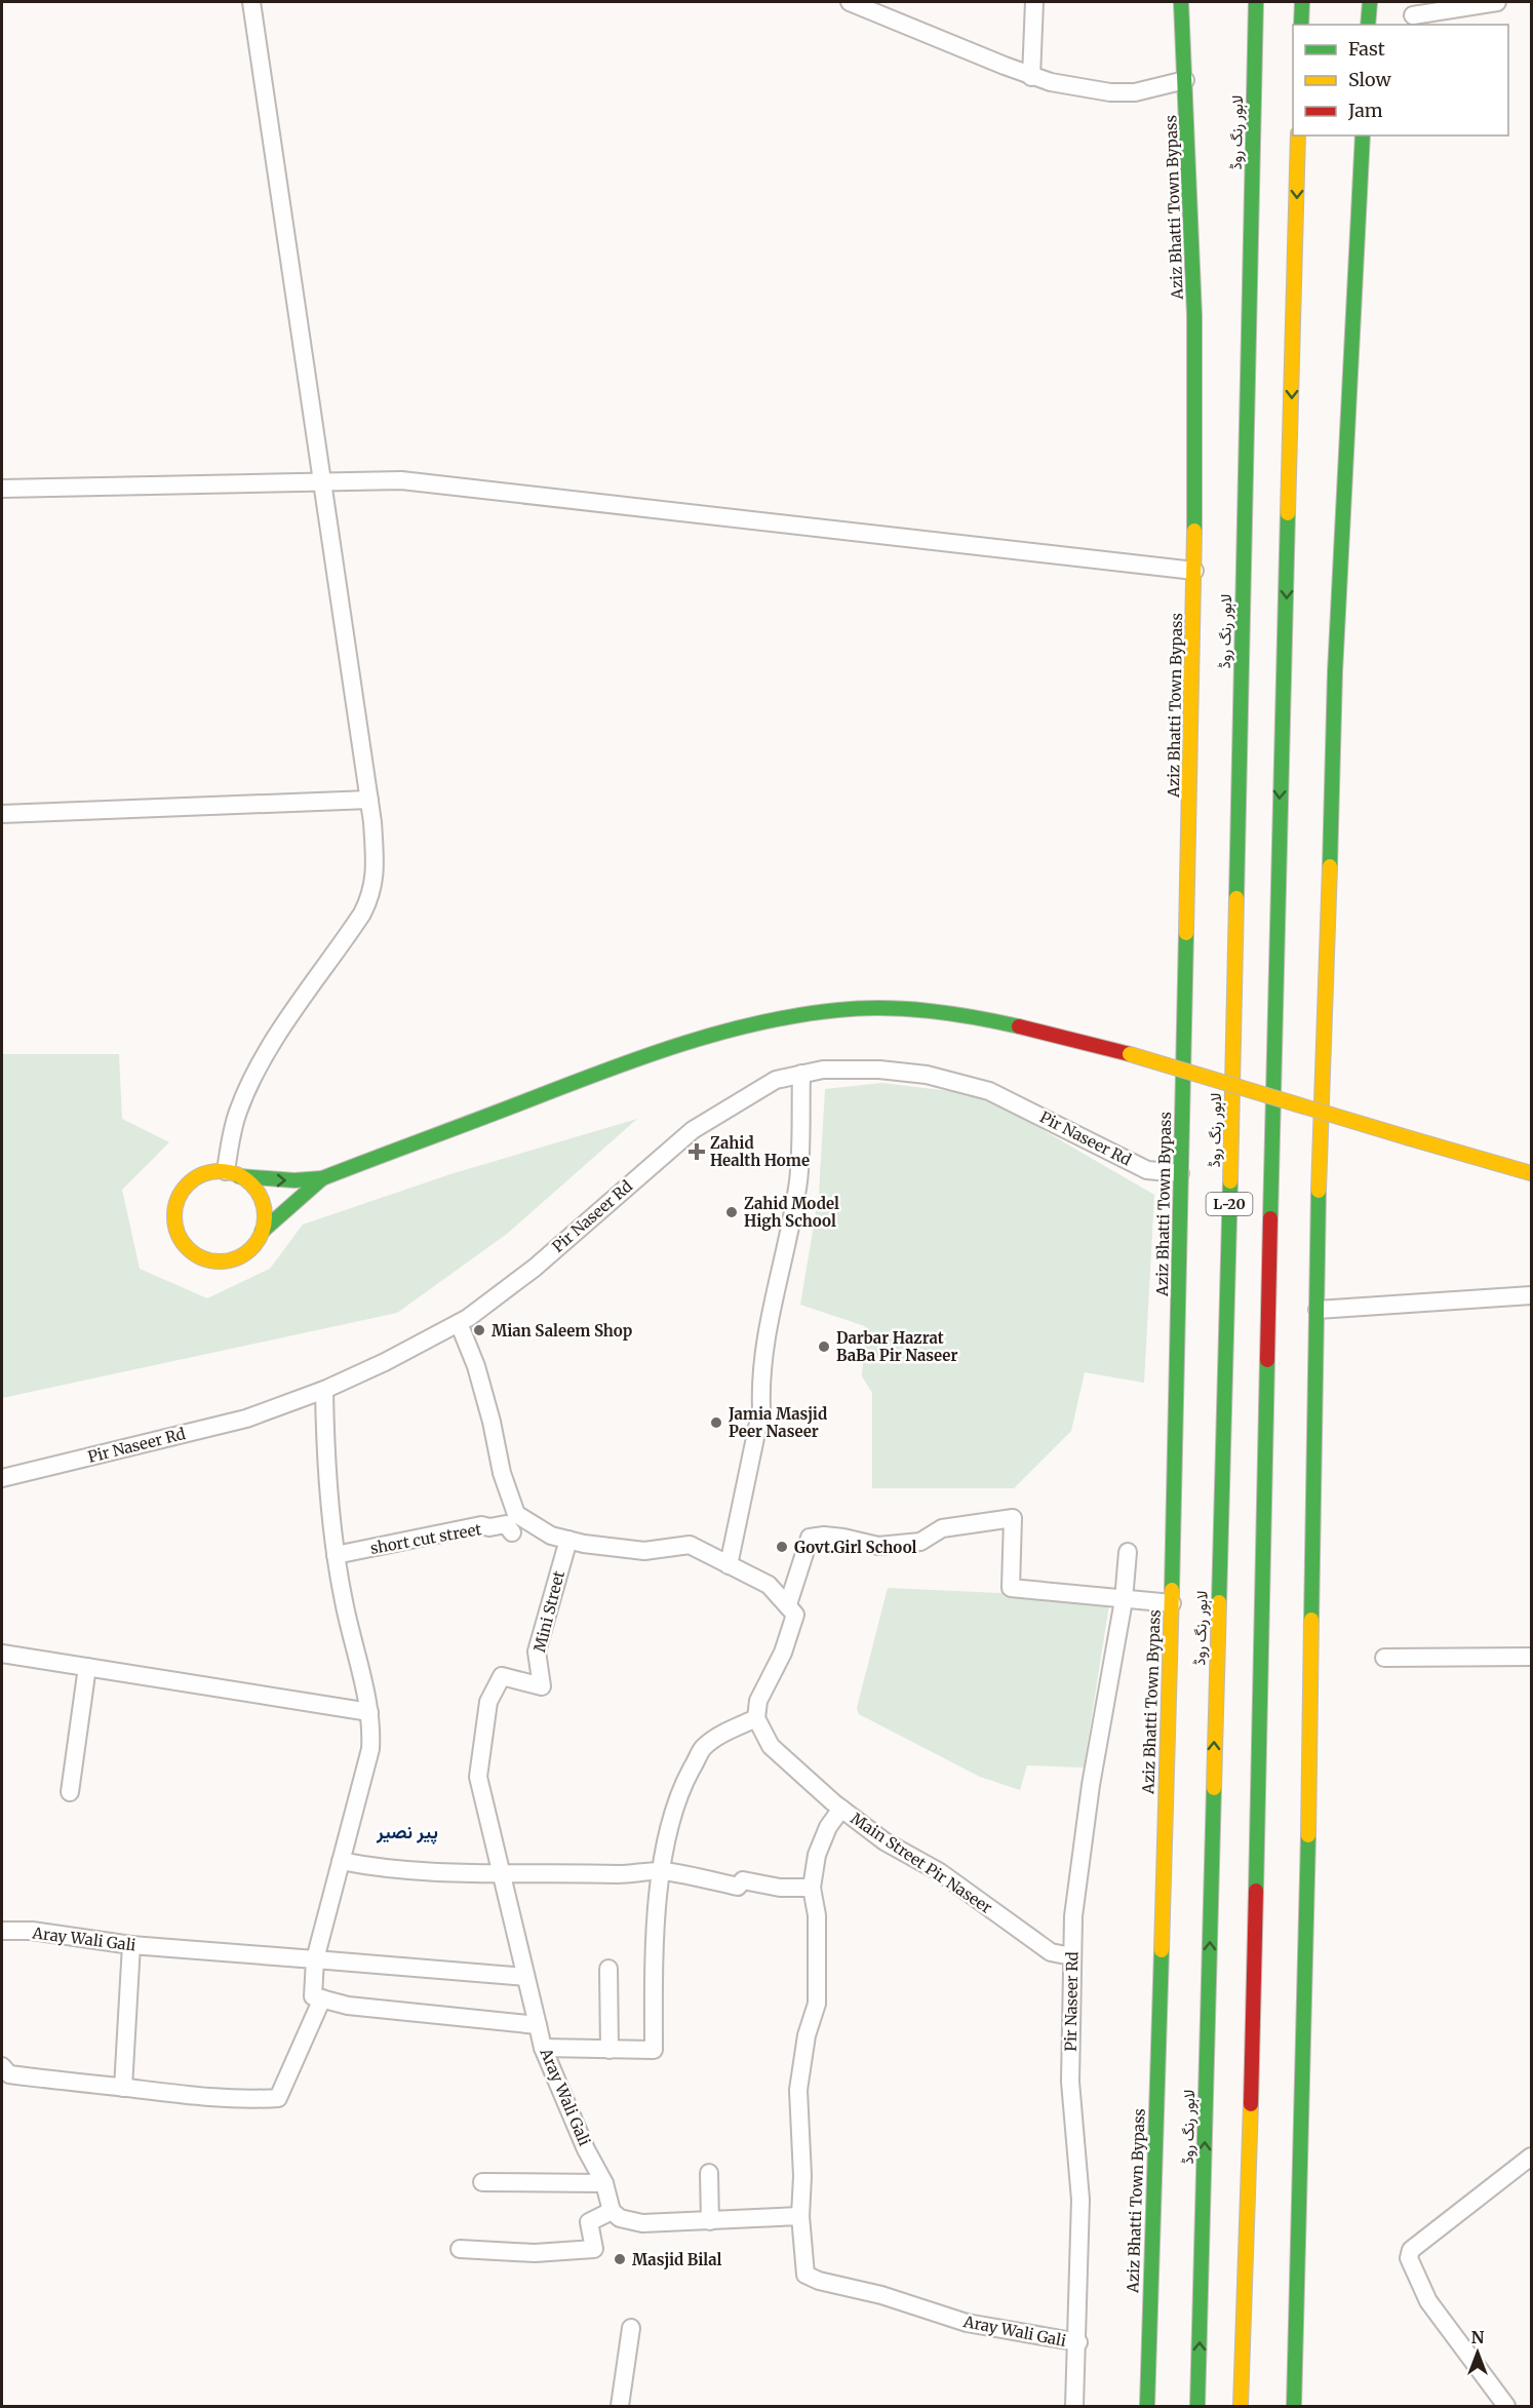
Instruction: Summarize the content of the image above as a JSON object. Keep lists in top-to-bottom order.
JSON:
{
  "streets": {
    "main road": ["لاہور رنگ روڈ", "Aziz Bhatti Town Bypass", "L-20"],
    "street": [
      "Pir Naseer Rd",
      "short cut street",
      "Mini Street",
      "Main Street Pir Naseer",
      "Aray Wali Gali"
    ]
  },
  "crossings": [
    ["Aziz Bhatti Town Bypass", "Pir Naseer Rd"],
    ["Pir Naseer Rd", "Main Street Pir Naseer"],
    ["Pir Naseer Rd", "Aray Wali Gali"],
    ["Mini Street", "Aray Wali Gali"]
  ],
  "districts": ["پیر نصیر"],
  "places": {
    "health": ["Zahid Health Home"],
    "other": [
      "Zahid Model High School",
      "Mian Saleem Shop",
      "Darbar Hazrat BaBa Pir Naseer",
      "Jamia Masjid Peer Naseer",
      "Govt.Girl School",
      "Masjid Bilal"
    ]
  },
  "legend": ["Fast", "Slow", "Jam"],
  "north": "top"
}
